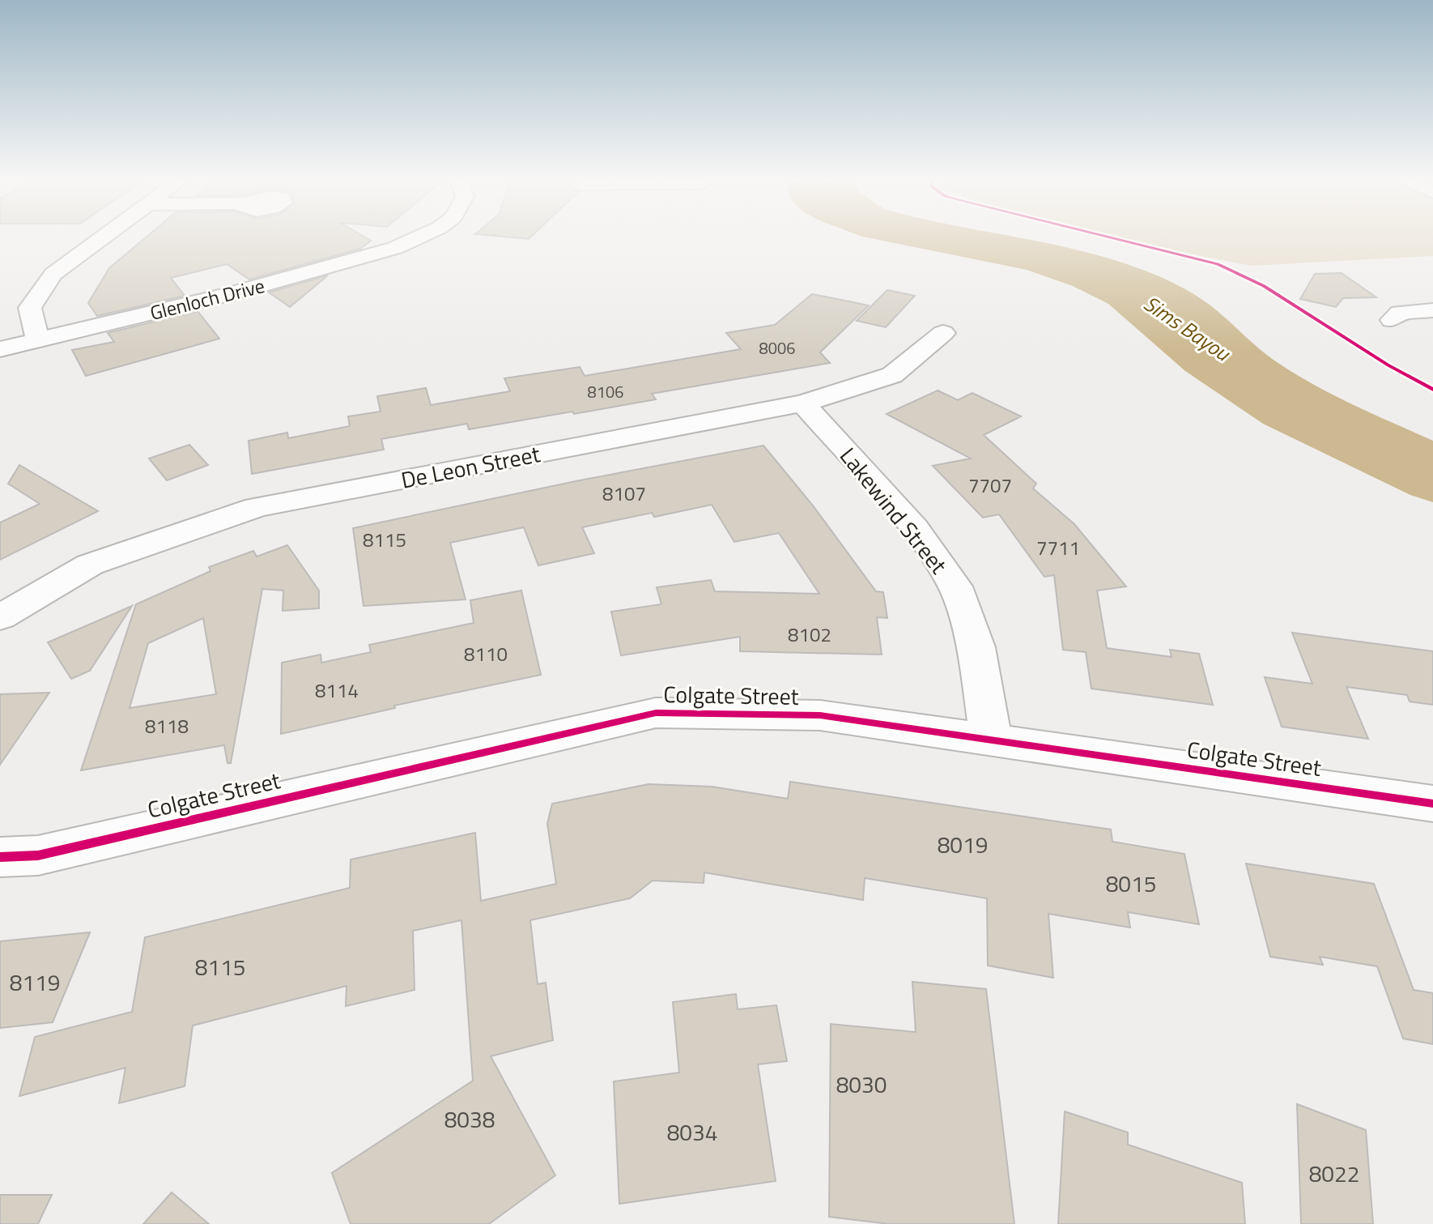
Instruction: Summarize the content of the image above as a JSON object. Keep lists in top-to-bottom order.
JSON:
{
  "streets": {
    "street": [
      "Glenloch Drive",
      "De Leon Street",
      "Lakewind Street",
      "Colgate Street"
    ]
  },
  "crossings": [
    ["De Leon Street", "Lakewind Street"],
    ["Lakewind Street", "Colgate Street"]
  ],
  "water": ["Sims Bayou"],
  "house_numbers": [
    "8006",
    "8106",
    "7707",
    "8107",
    "8115",
    "7711",
    "8102",
    "8110",
    "8114",
    "8118",
    "8019",
    "8015",
    "8115",
    "8119",
    "8030",
    "8038",
    "8034",
    "8022"
  ]
}
